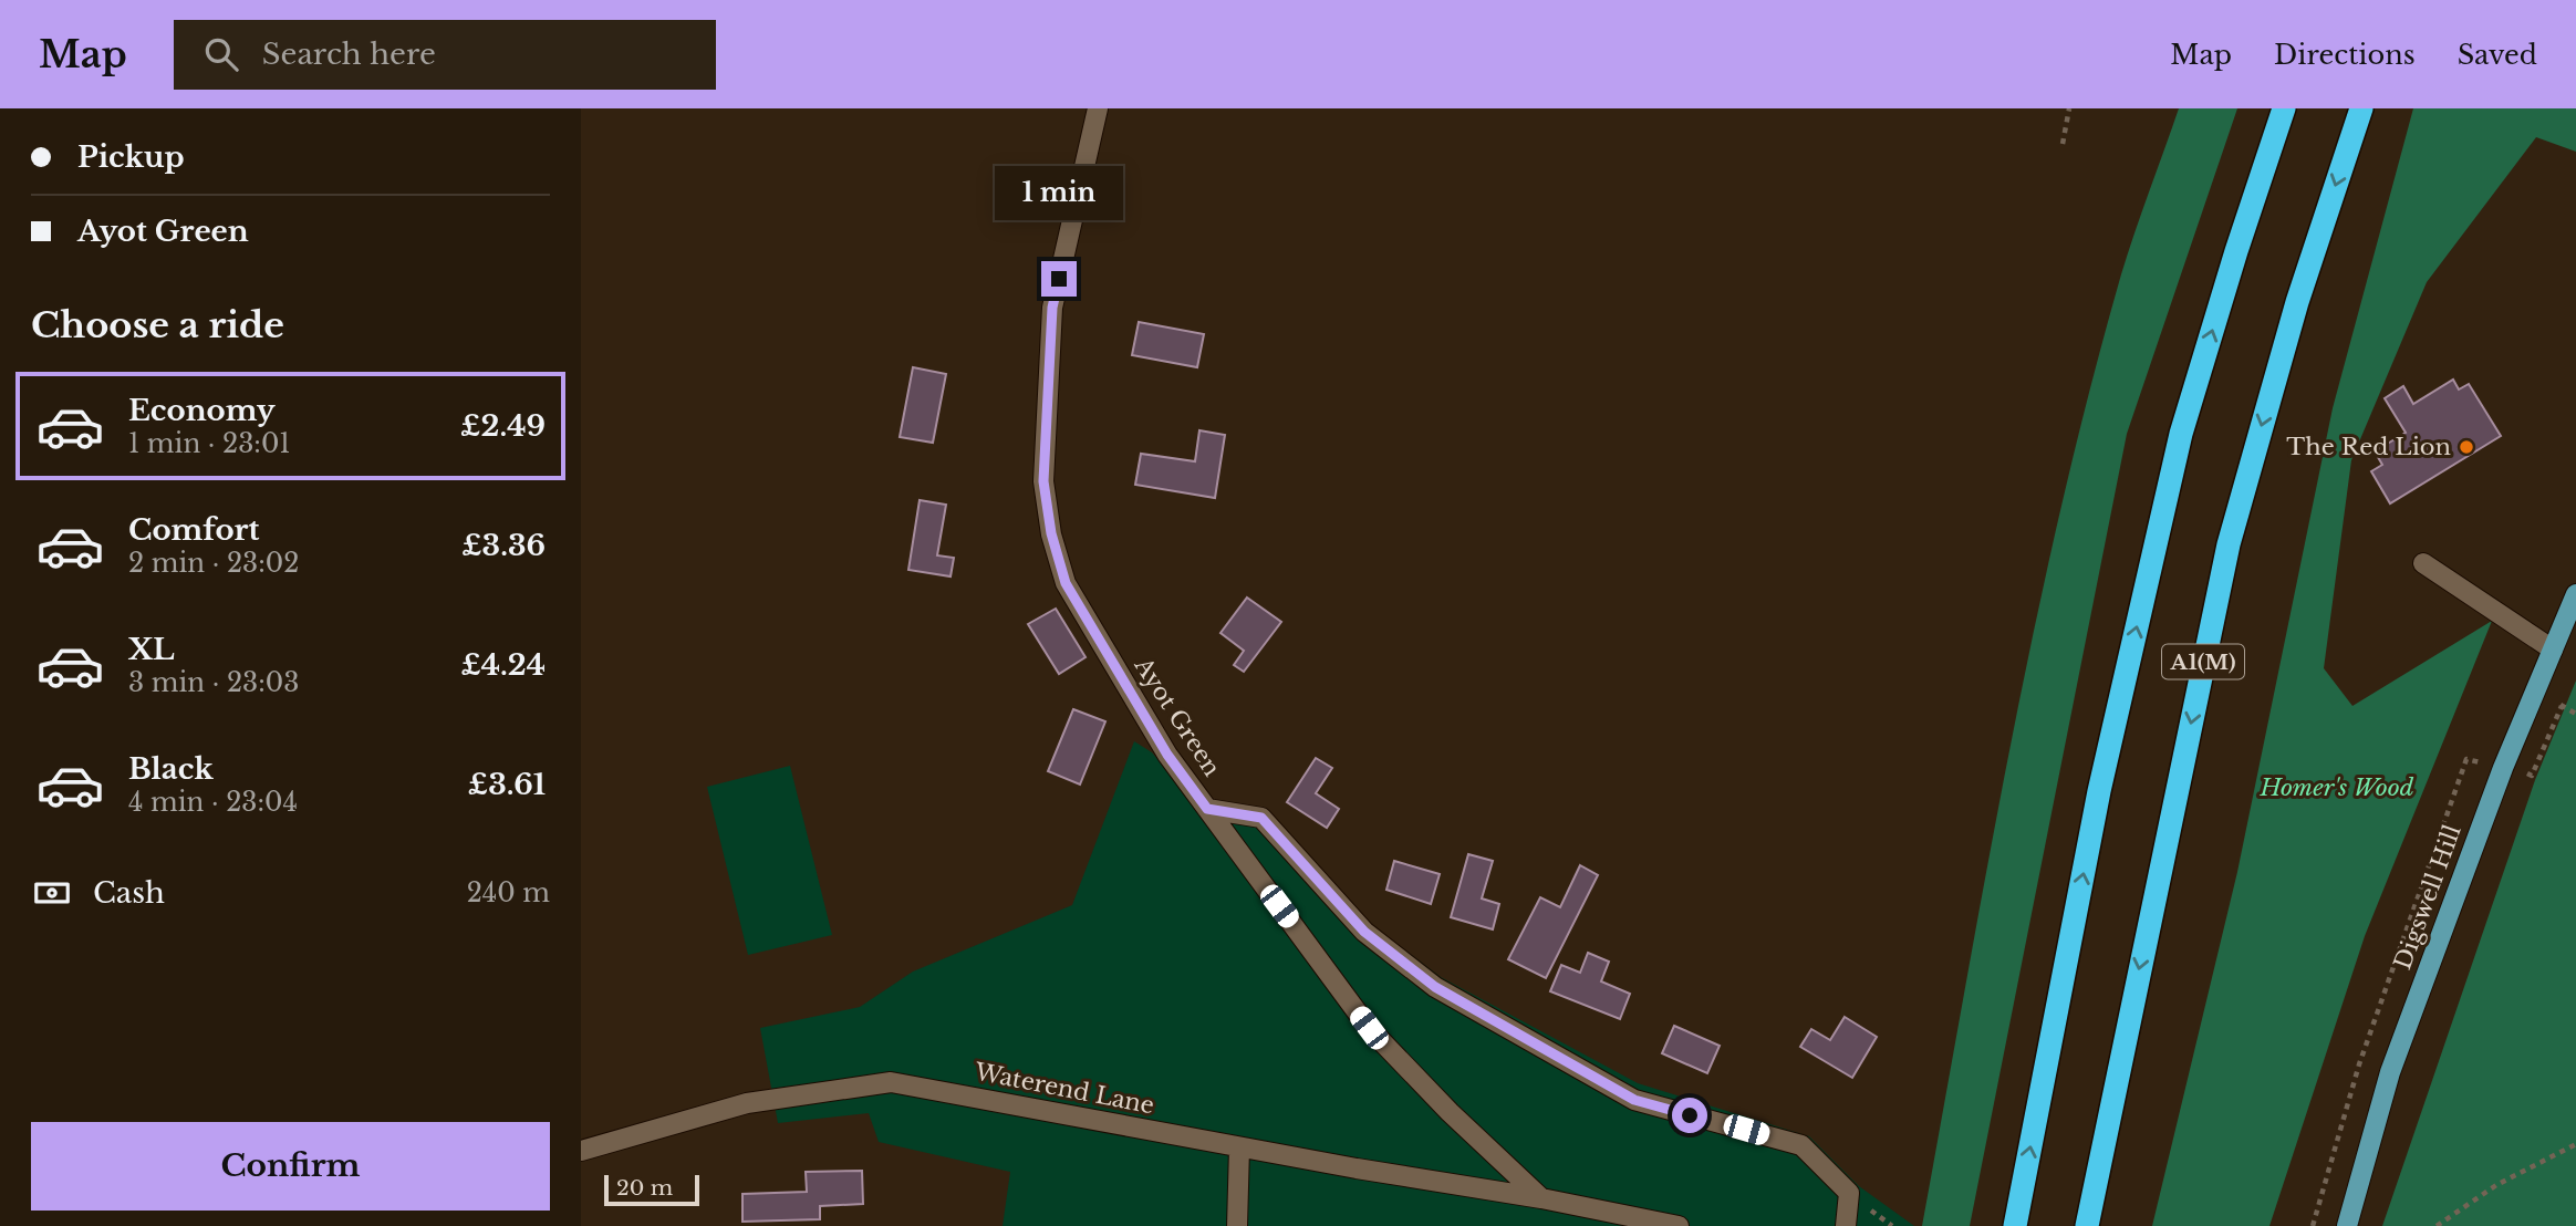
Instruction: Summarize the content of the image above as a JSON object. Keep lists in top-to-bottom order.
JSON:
{
  "streets": {
    "highway": ["A1(M)"],
    "main road": ["Digswell Hill"],
    "street": ["Ayot Green", "Waterend Lane"]
  },
  "crossings": [
    ["Ayot Green", "Waterend Lane"]
  ],
  "parks": ["Homer's Wood"],
  "places": ["The Red Lion"],
  "scale_bar": "20 m",
  "page": {
    "header": "Map",
    "search": "Search here",
    "nav": ["Map", "Directions", "Saved"],
    "banner": ["Pickup", "Ayot Green"],
    "bubble": "1 min",
    "heading": "Choose a ride",
    "list": [
      {
        "name": "Economy",
        "note": "1 min · 23:01",
        "value": "£2.49"
      },
      {
        "name": "Comfort",
        "note": "2 min · 23:02",
        "value": "£3.36"
      },
      {
        "name": "XL",
        "note": "3 min · 23:03",
        "value": "£4.24"
      },
      {
        "name": "Black",
        "note": "4 min · 23:04",
        "value": "£3.61"
      }
    ],
    "pay": ["Cash", "240 m"],
    "buttons": "Confirm",
    "scale": "20 m"
  }
}
